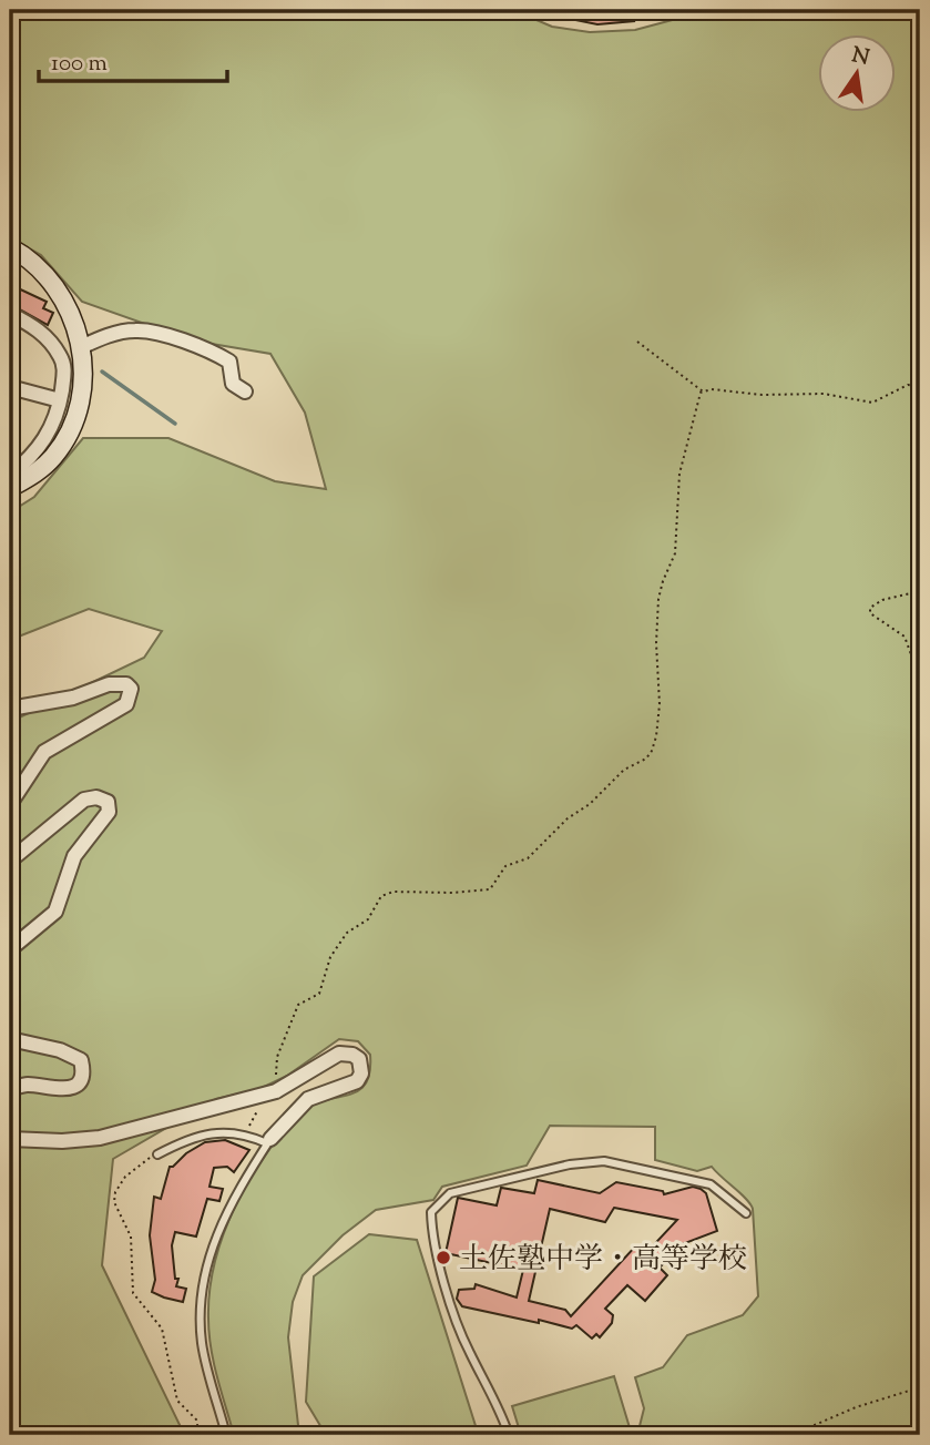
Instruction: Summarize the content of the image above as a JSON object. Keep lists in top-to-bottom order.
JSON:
{
  "places": ["土佐塾中学・高等学校"],
  "scale_bar": "100 m",
  "north": "top"
}
